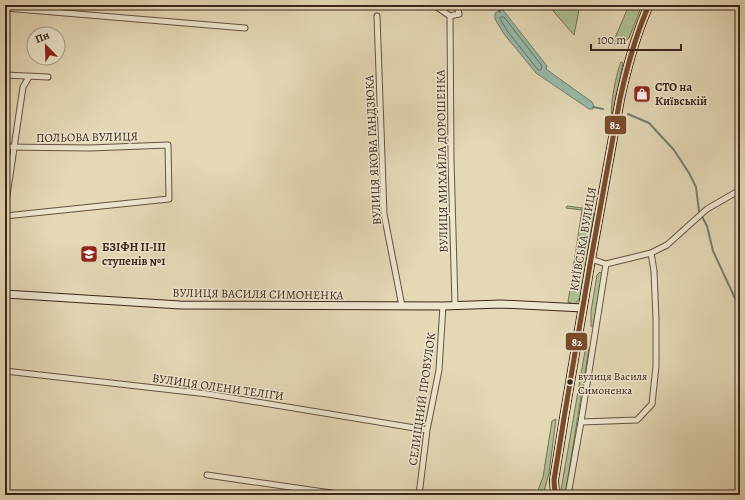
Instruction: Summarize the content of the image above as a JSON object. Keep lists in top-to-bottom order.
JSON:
{
  "streets": {
    "main road": ["КИЇВСЬКА ВУЛИЦЯ"],
    "street": [
      "ПОЛЬОВА ВУЛИЦЯ",
      "ВУЛИЦЯ ЯКОВА ГАНДЗЮКА",
      "ВУЛИЦЯ МИХАЙЛА ДОРОШЕНКА",
      "ВУЛИЦЯ ВАСИЛЯ СИМОНЕНКА",
      "ВУЛИЦЯ ОЛЕНИ ТЕЛІГИ",
      "СЕЛИЩНИЙ ПРОВУЛОК"
    ]
  },
  "crossings": [
    ["ВУЛИЦЯ ЯКОВА ГАНДЗЮКА", "ВУЛИЦЯ ВАСИЛЯ СИМОНЕНКА"],
    ["ВУЛИЦЯ МИХАЙЛА ДОРОШЕНКА", "ВУЛИЦЯ ВАСИЛЯ СИМОНЕНКА"],
    ["КИЇВСЬКА ВУЛИЦЯ", "ВУЛИЦЯ ВАСИЛЯ СИМОНЕНКА"],
    ["ВУЛИЦЯ ВАСИЛЯ СИМОНЕНКА", "СЕЛИЩНИЙ ПРОВУЛОК"],
    ["ВУЛИЦЯ ОЛЕНИ ТЕЛІГИ", "СЕЛИЩНИЙ ПРОВУЛОК"]
  ],
  "places": {
    "shop": ["СТО на Київській"],
    "school or university": ["БЗІФН ІІ-ІІІ ступенів №1"],
    "other": ["вулиця Василя Симоненка"]
  },
  "lines": ["transit line 82"],
  "scale_bar": "100 m",
  "north": "top left"
}
